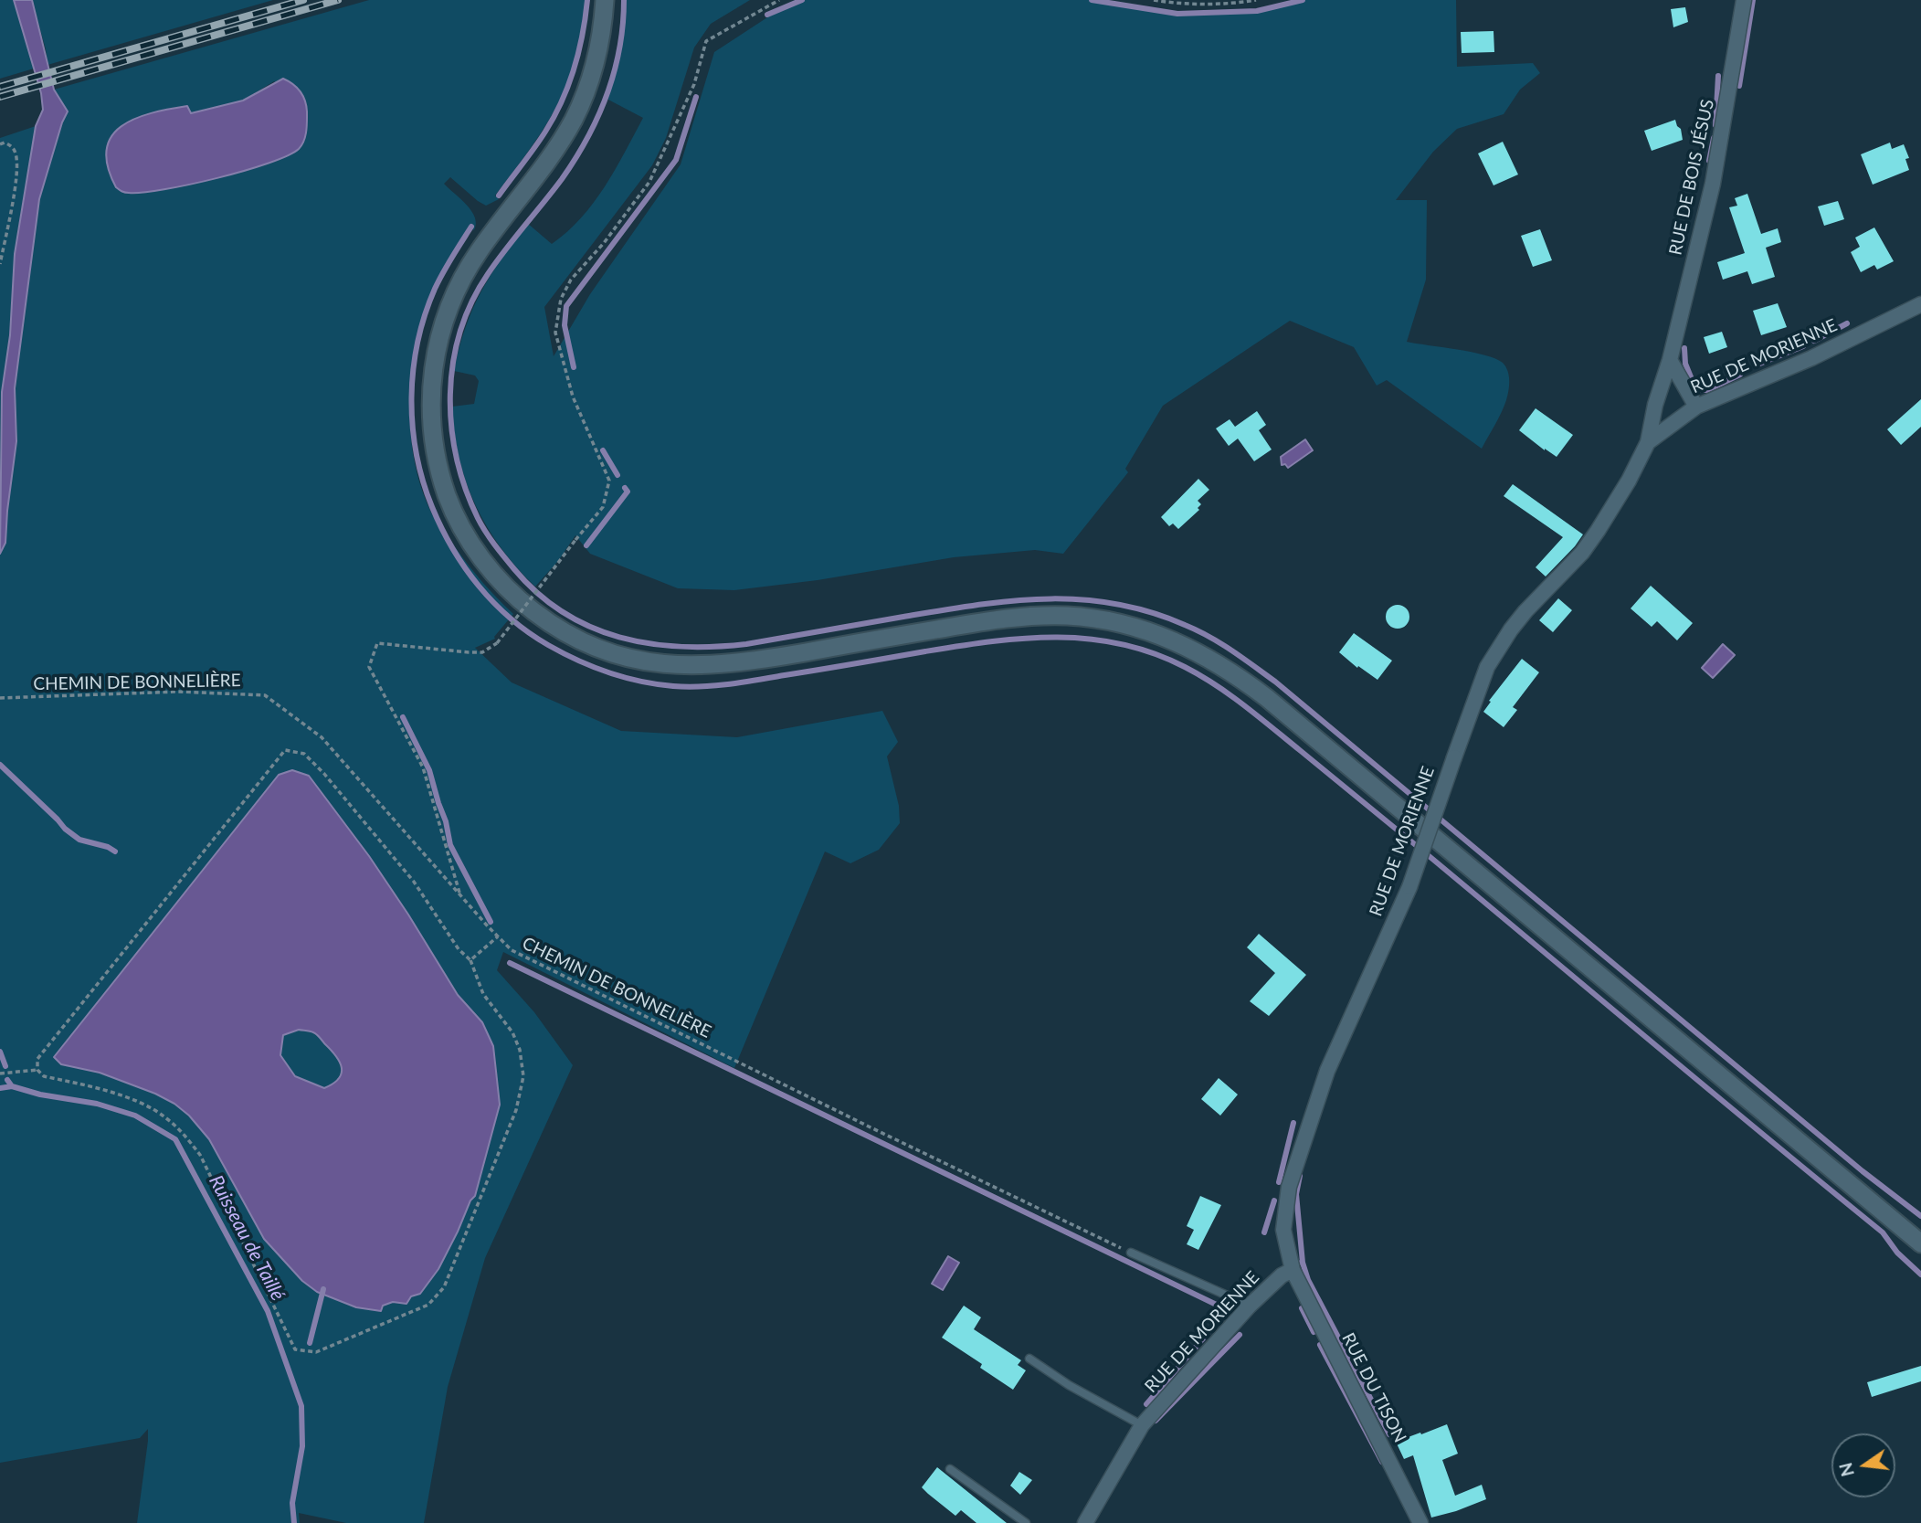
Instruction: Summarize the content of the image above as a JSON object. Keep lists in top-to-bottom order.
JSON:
{
  "streets": {
    "street": ["RUE DE BOIS JÉSUS", "RUE DE MORIENNE", "RUE DU TISON"],
    "path": ["CHEMIN DE BONNELIÈRE"]
  },
  "crossings": [
    ["RUE DE BOIS JÉSUS", "RUE DE MORIENNE"],
    ["RUE DE MORIENNE", "RUE DU TISON"]
  ],
  "water": ["Ruisseau de Taillé"],
  "north": "left"
}
